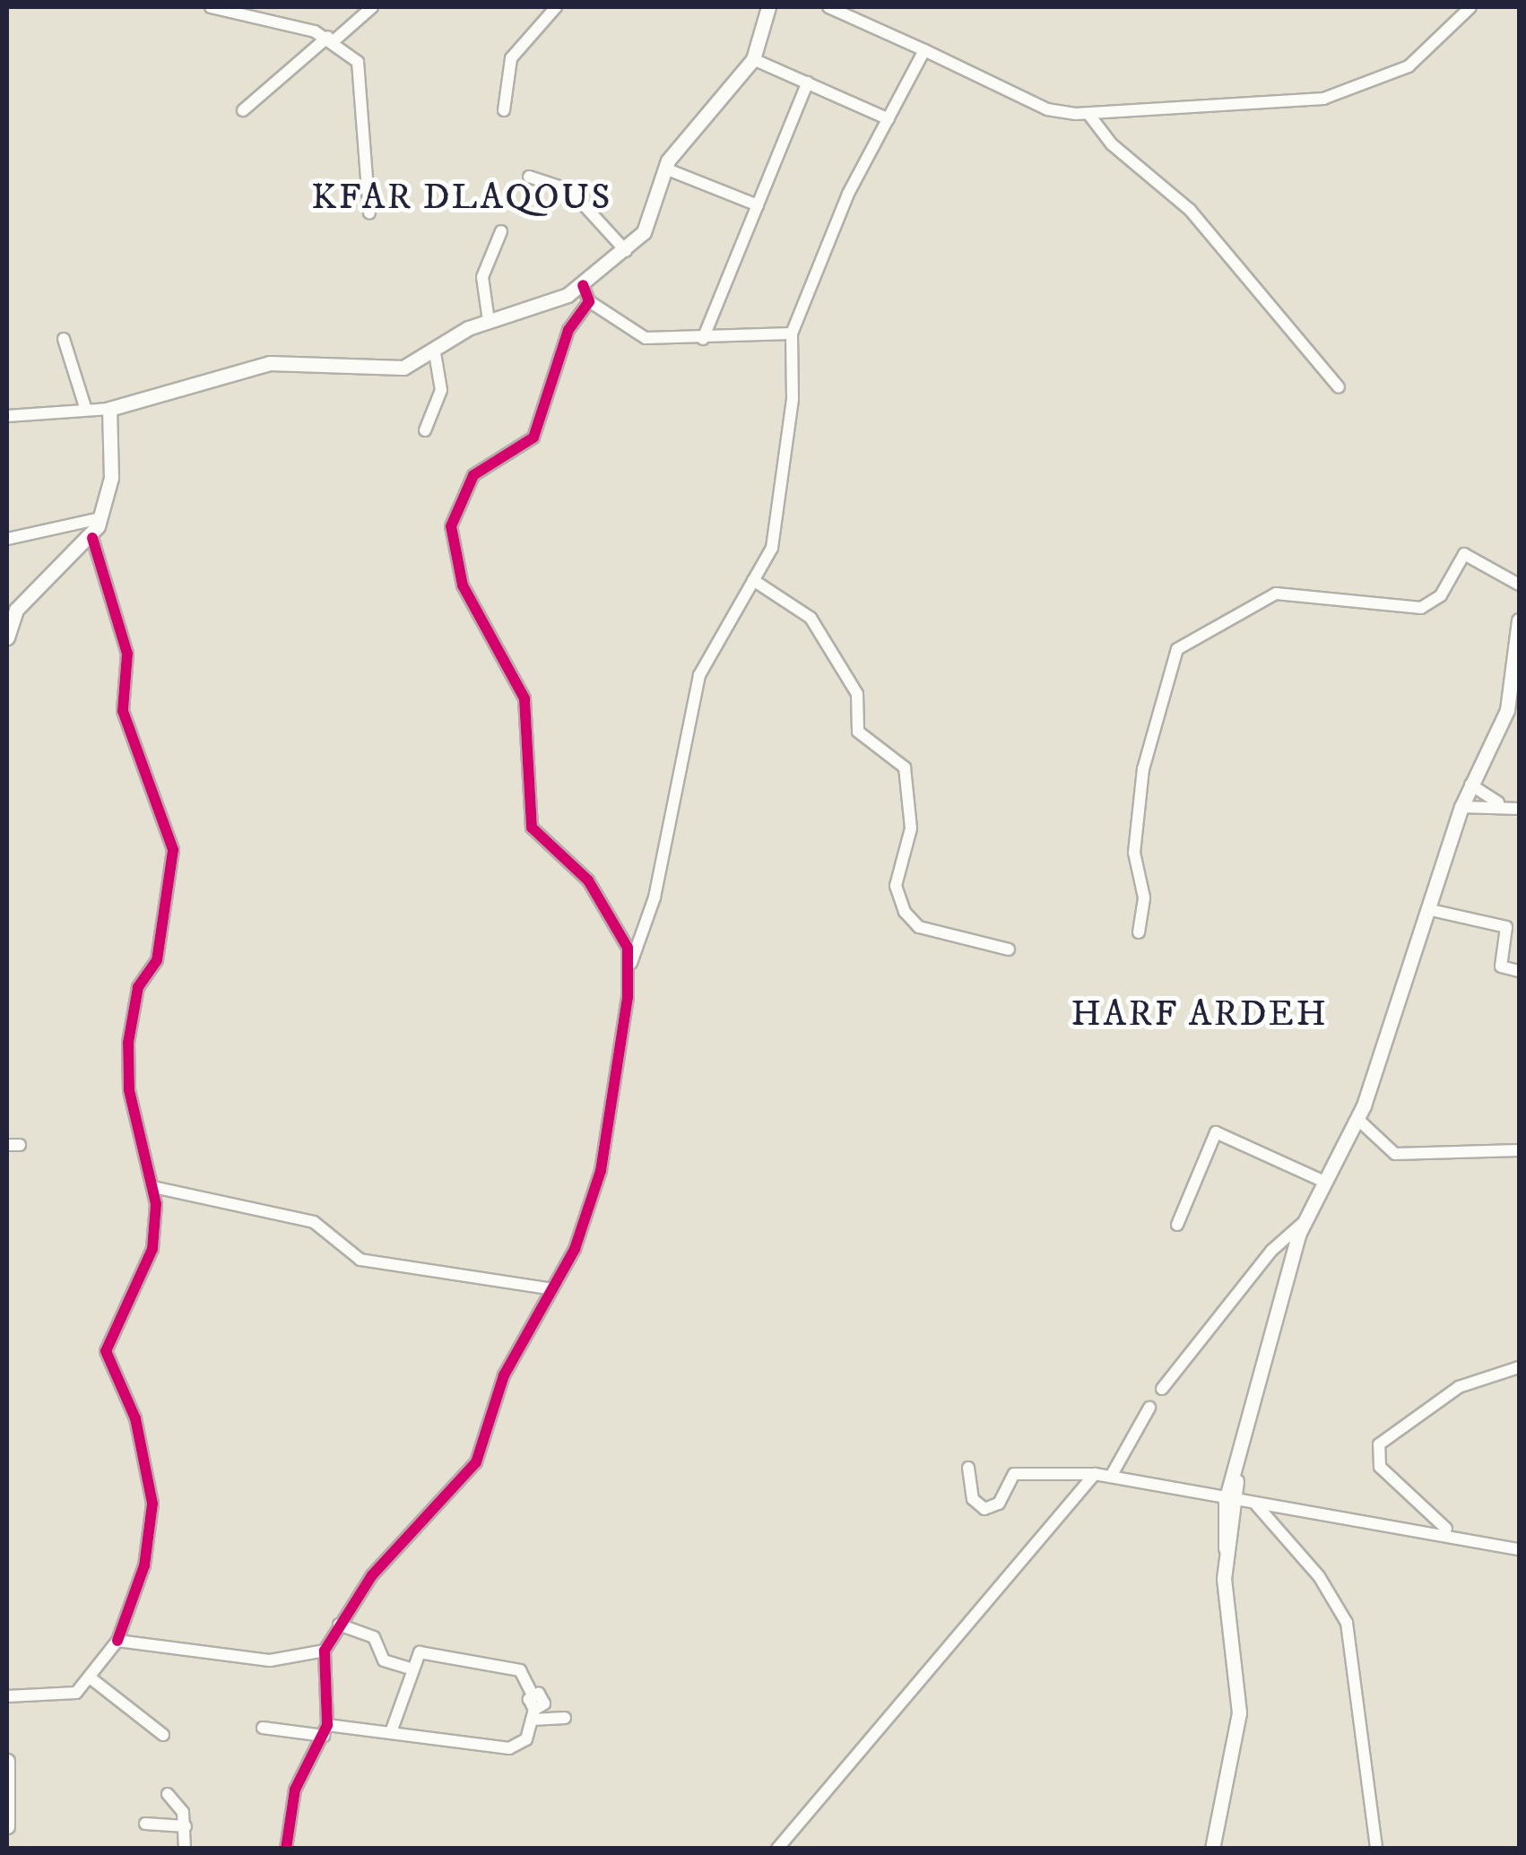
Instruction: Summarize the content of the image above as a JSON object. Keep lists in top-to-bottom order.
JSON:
{
  "districts": ["KFAR DLAQOUS", "HARF ARDEH"]
}
